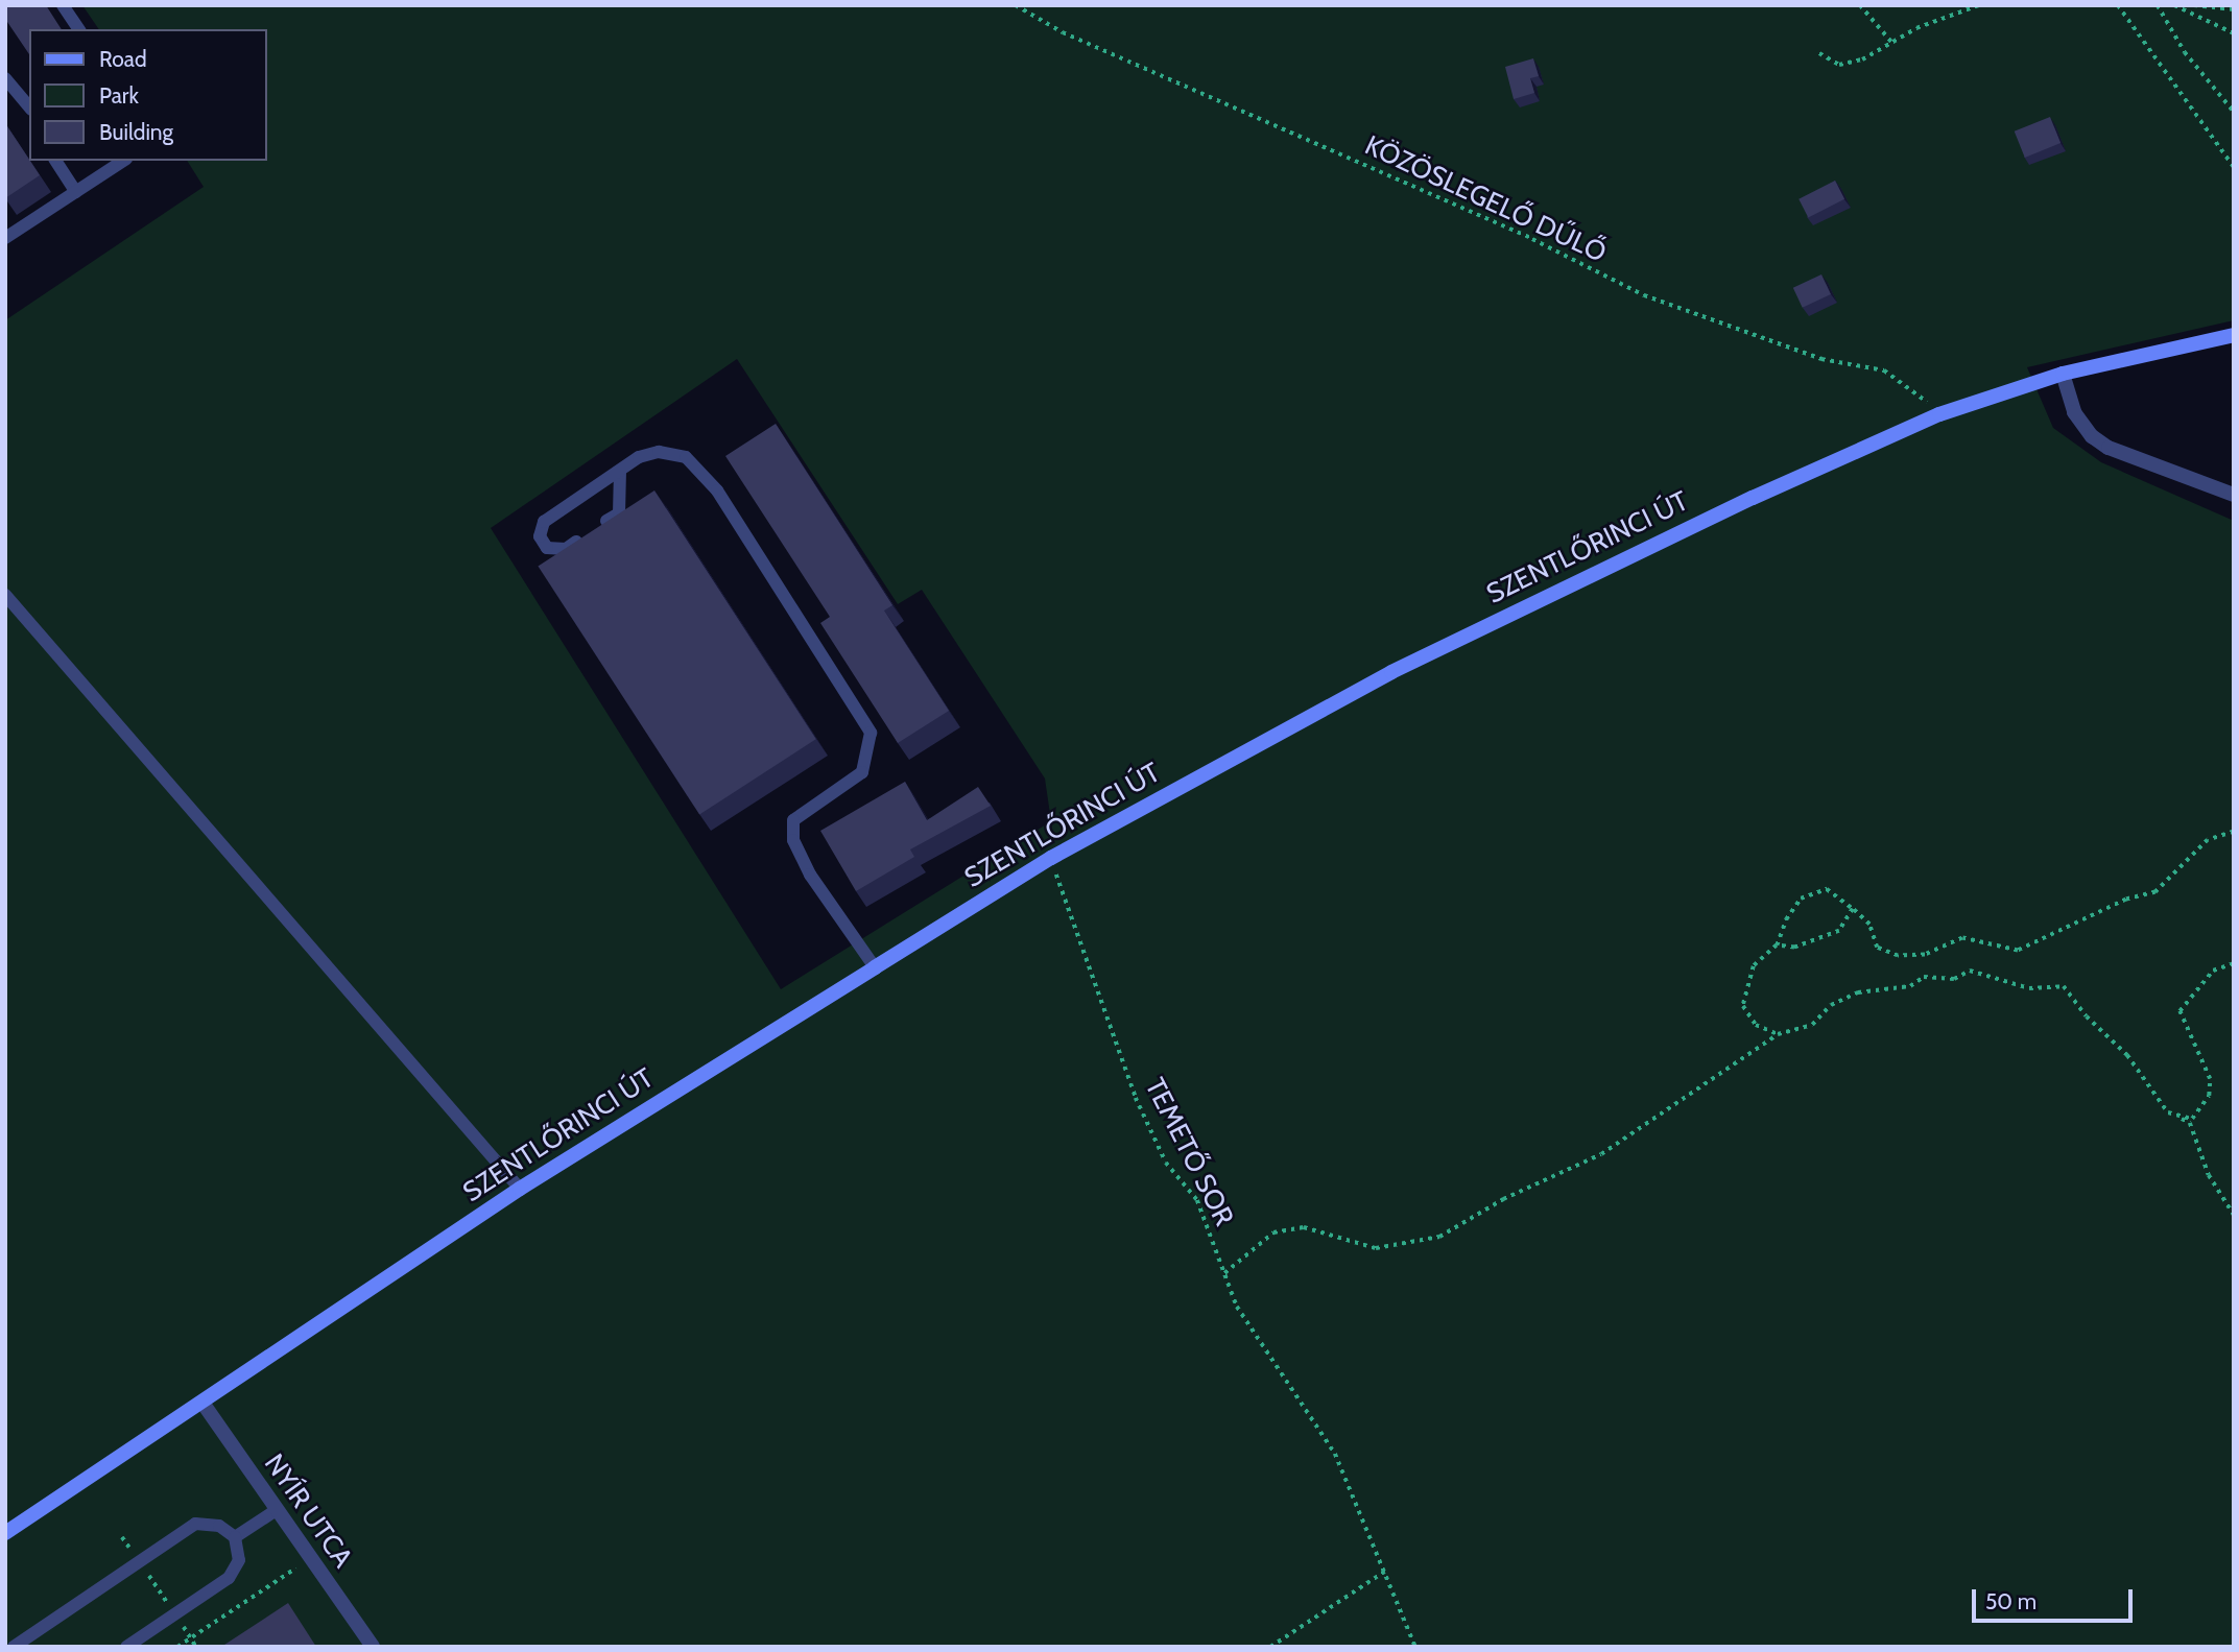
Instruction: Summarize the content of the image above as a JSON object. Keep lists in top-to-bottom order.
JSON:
{
  "streets": {
    "main road": ["SZENTLŐRINCI ÚT"],
    "street": ["NYÍR UTCA"],
    "path": ["KÖZÖSLEGELŐ DŰLŐ", "TEMETŐ SOR"]
  },
  "crossings": [
    ["KÖZÖSLEGELŐ DŰLŐ", "SZENTLŐRINCI ÚT"],
    ["SZENTLŐRINCI ÚT", "TEMETŐ SOR"],
    ["SZENTLŐRINCI ÚT", "NYÍR UTCA"]
  ],
  "legend": ["Road", "Park", "Building"],
  "scale_bar": "50 m"
}
